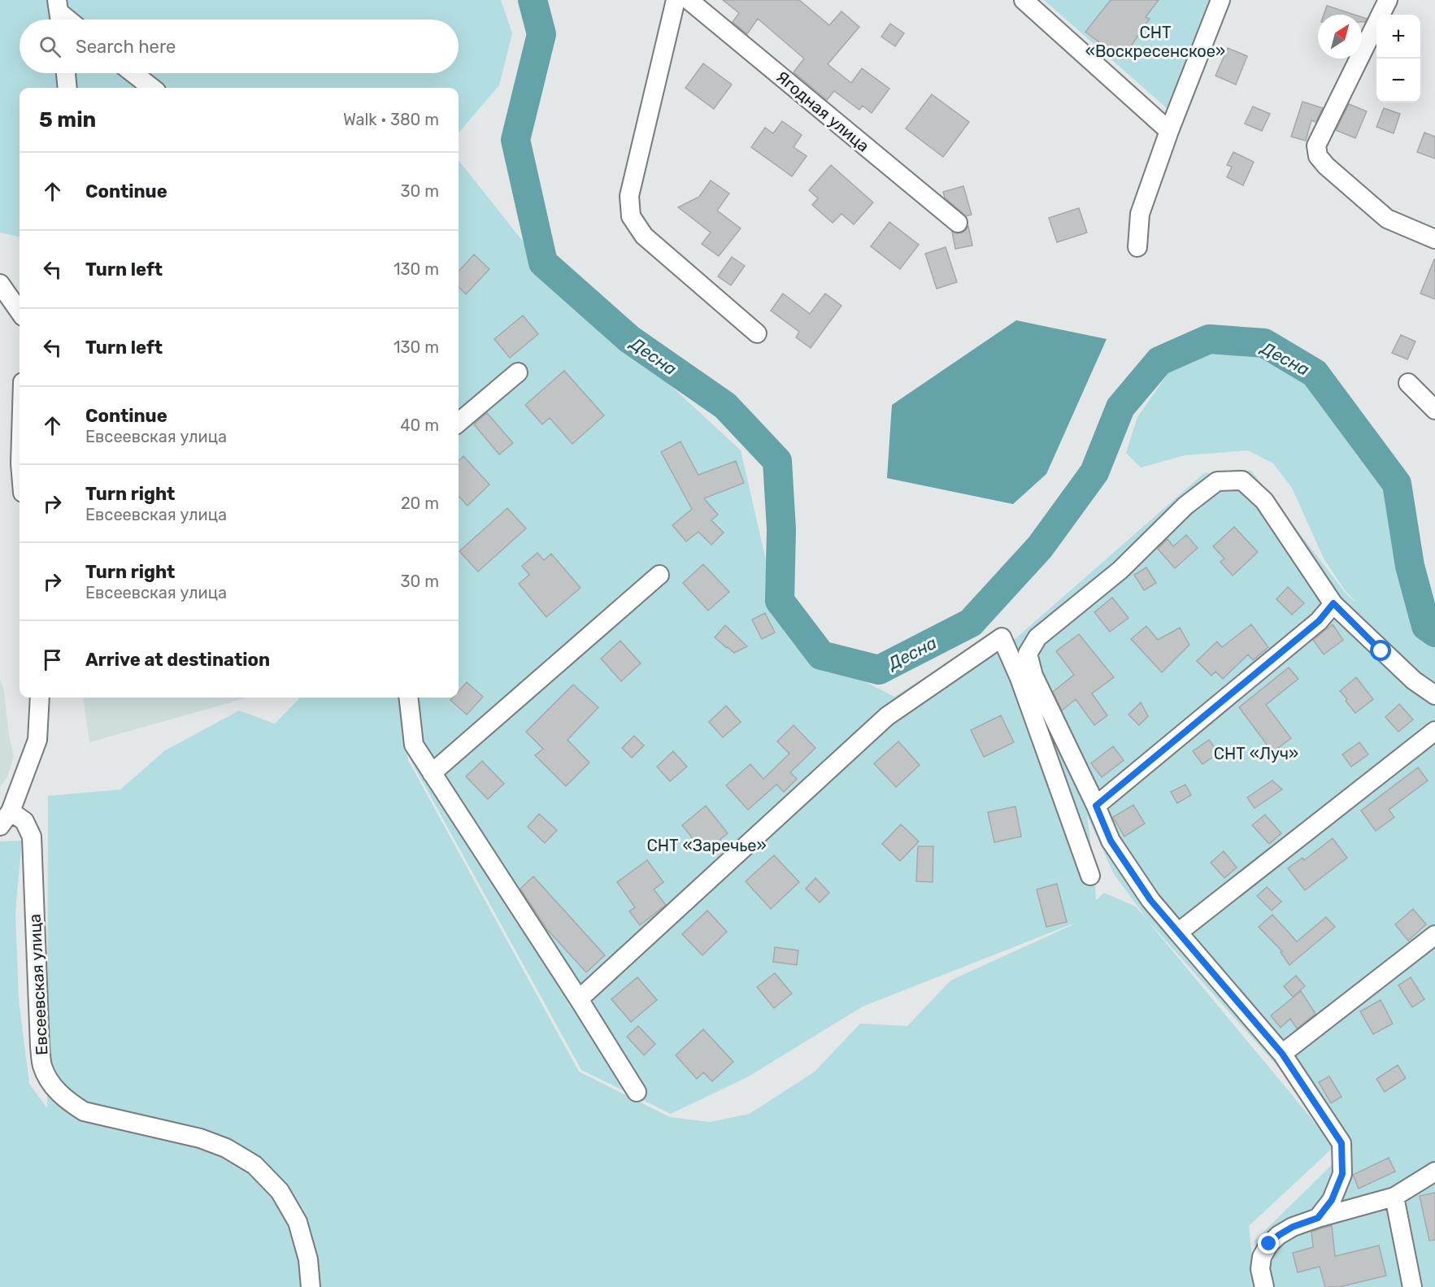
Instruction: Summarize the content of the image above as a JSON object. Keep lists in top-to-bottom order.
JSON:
{
  "streets": {
    "street": ["Ягодная улица", "Евсеевская улица"]
  },
  "water": ["Десна"],
  "parks": ["СНТ «Воскресенское»", "СНТ «Луч»", "СНТ «Заречье»"],
  "north": "top right",
  "page": {
    "map_buttons": ["+", "−"],
    "search": "Search here",
    "heading": ["5 min", "Walk · 380 m"],
    "list": [
      ["Continue", "30 m"],
      ["Turn left", "130 m"],
      ["Turn left", "130 m"],
      ["Continue", "Евсеевская улица", "40 m"],
      ["Turn right", "Евсеевская улица", "20 m"],
      ["Turn right", "Евсеевская улица", "30 m"],
      "Arrive at destination"
    ]
  }
}
